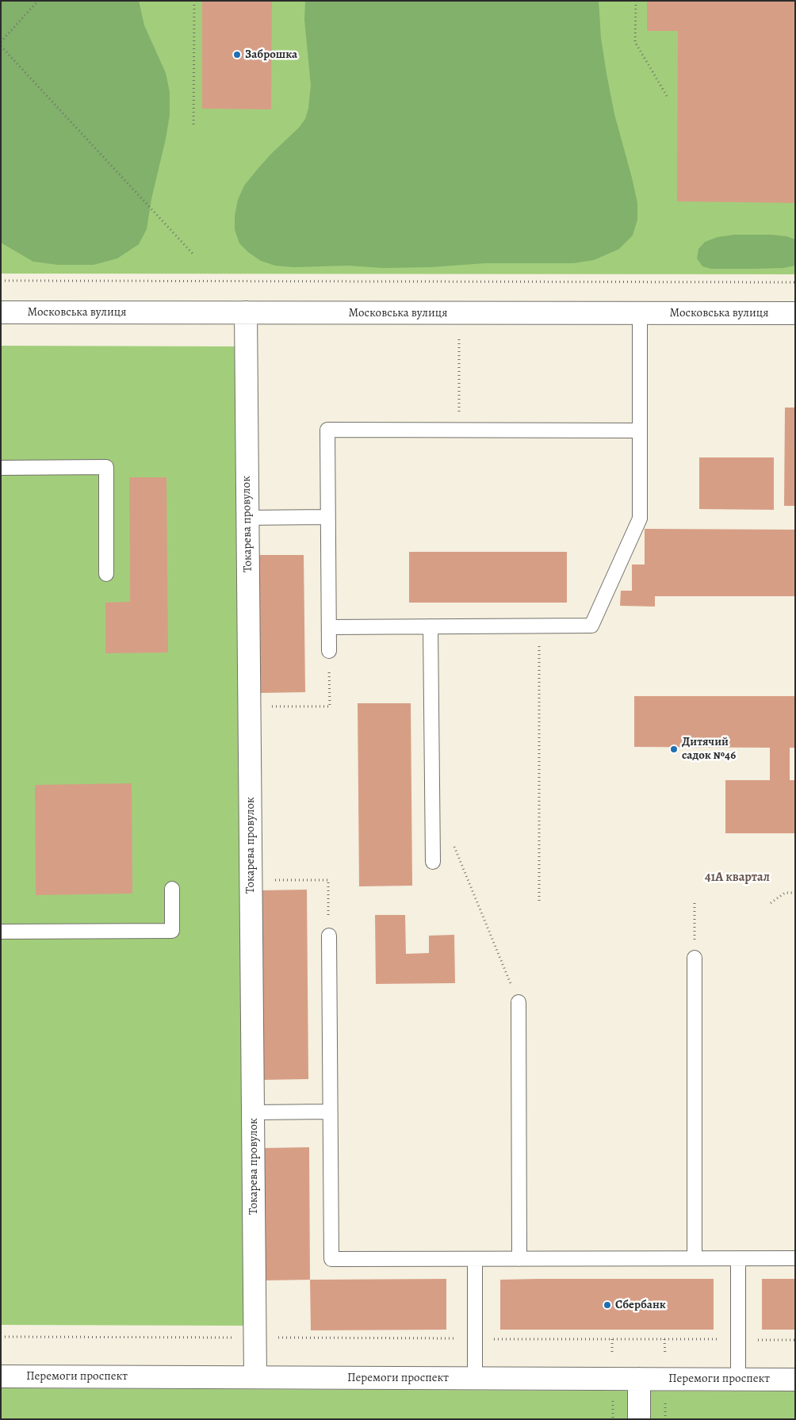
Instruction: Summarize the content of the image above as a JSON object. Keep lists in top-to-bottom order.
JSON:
{
  "streets": {
    "street": ["Московська вулиця", "Токарева провулок", "Перемоги проспект"]
  },
  "crossings": [
    ["Московська вулиця", "Токарева провулок"],
    ["Токарева провулок", "Перемоги проспект"]
  ],
  "districts": ["41А квартал"],
  "places": ["Заброшка", "Дитячий садок №46", "Сбербанк"]
}
